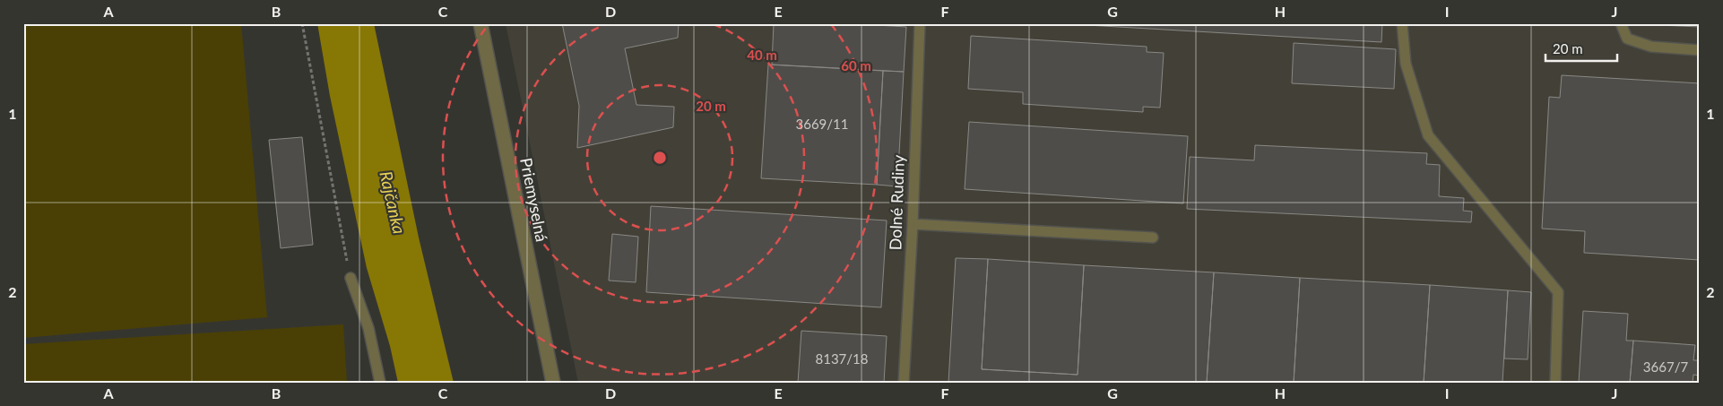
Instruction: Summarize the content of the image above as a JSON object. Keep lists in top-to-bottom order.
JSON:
{
  "streets": {
    "street": ["Priemyselná"],
    "lane": ["Dolné Rudiny"]
  },
  "water": ["Rajčanka"],
  "house_numbers": ["3669/11", "8137/18", "3667/7"],
  "scale_bar": "20 m",
  "grid": {
    "columns": [
      "A",
      "B",
      "C",
      "D",
      "E",
      "F",
      "G",
      "H",
      "I",
      "J"
    ],
    "rows": ["1", "2"]
  },
  "rings": ["40 m", "60 m", "20 m"]
}
